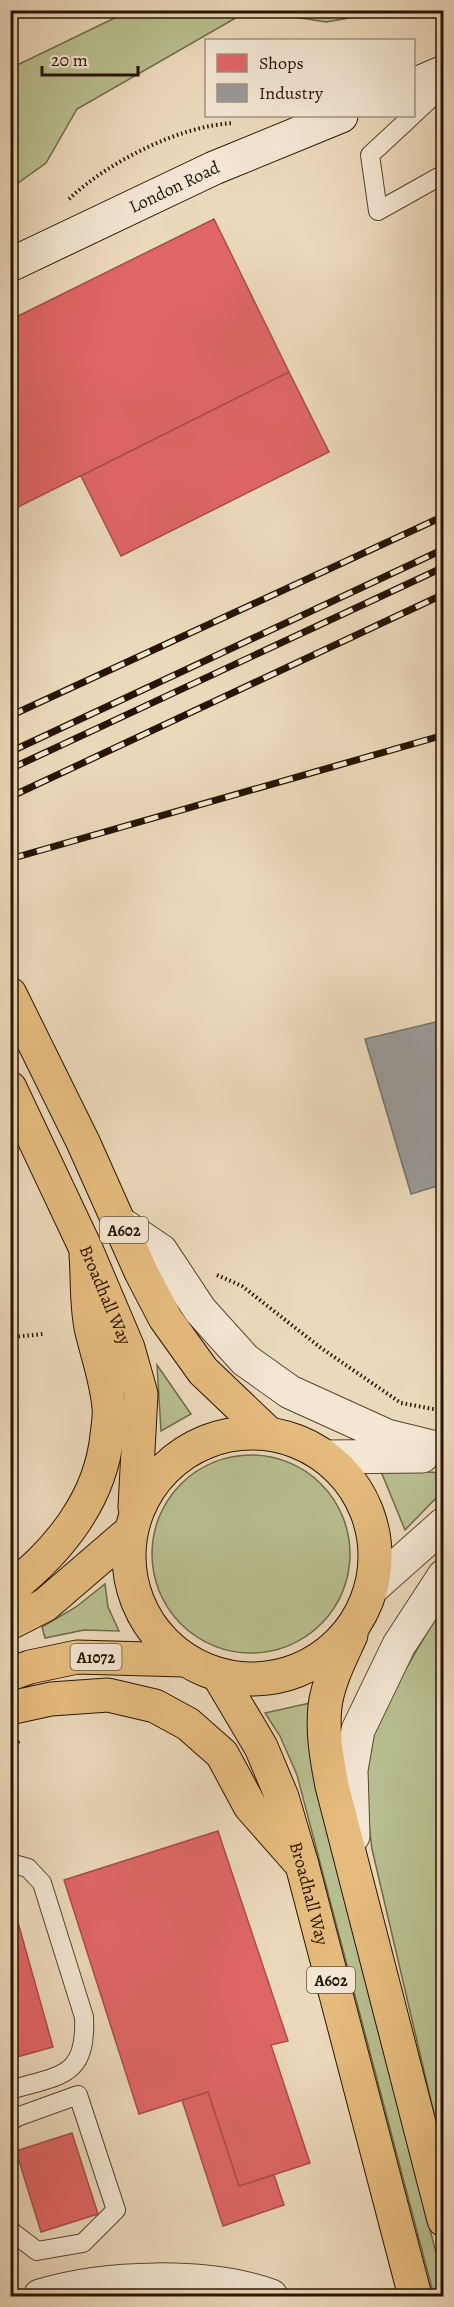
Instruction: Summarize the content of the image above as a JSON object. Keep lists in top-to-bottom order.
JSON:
{
  "streets": {
    "main road": ["A602", "Broadhall Way", "A1072"],
    "street": ["London Road"]
  },
  "crossings": [
    ["Broadhall Way", "A1072"]
  ],
  "legend": ["Shops", "Industry"],
  "scale_bar": "20 m"
}
